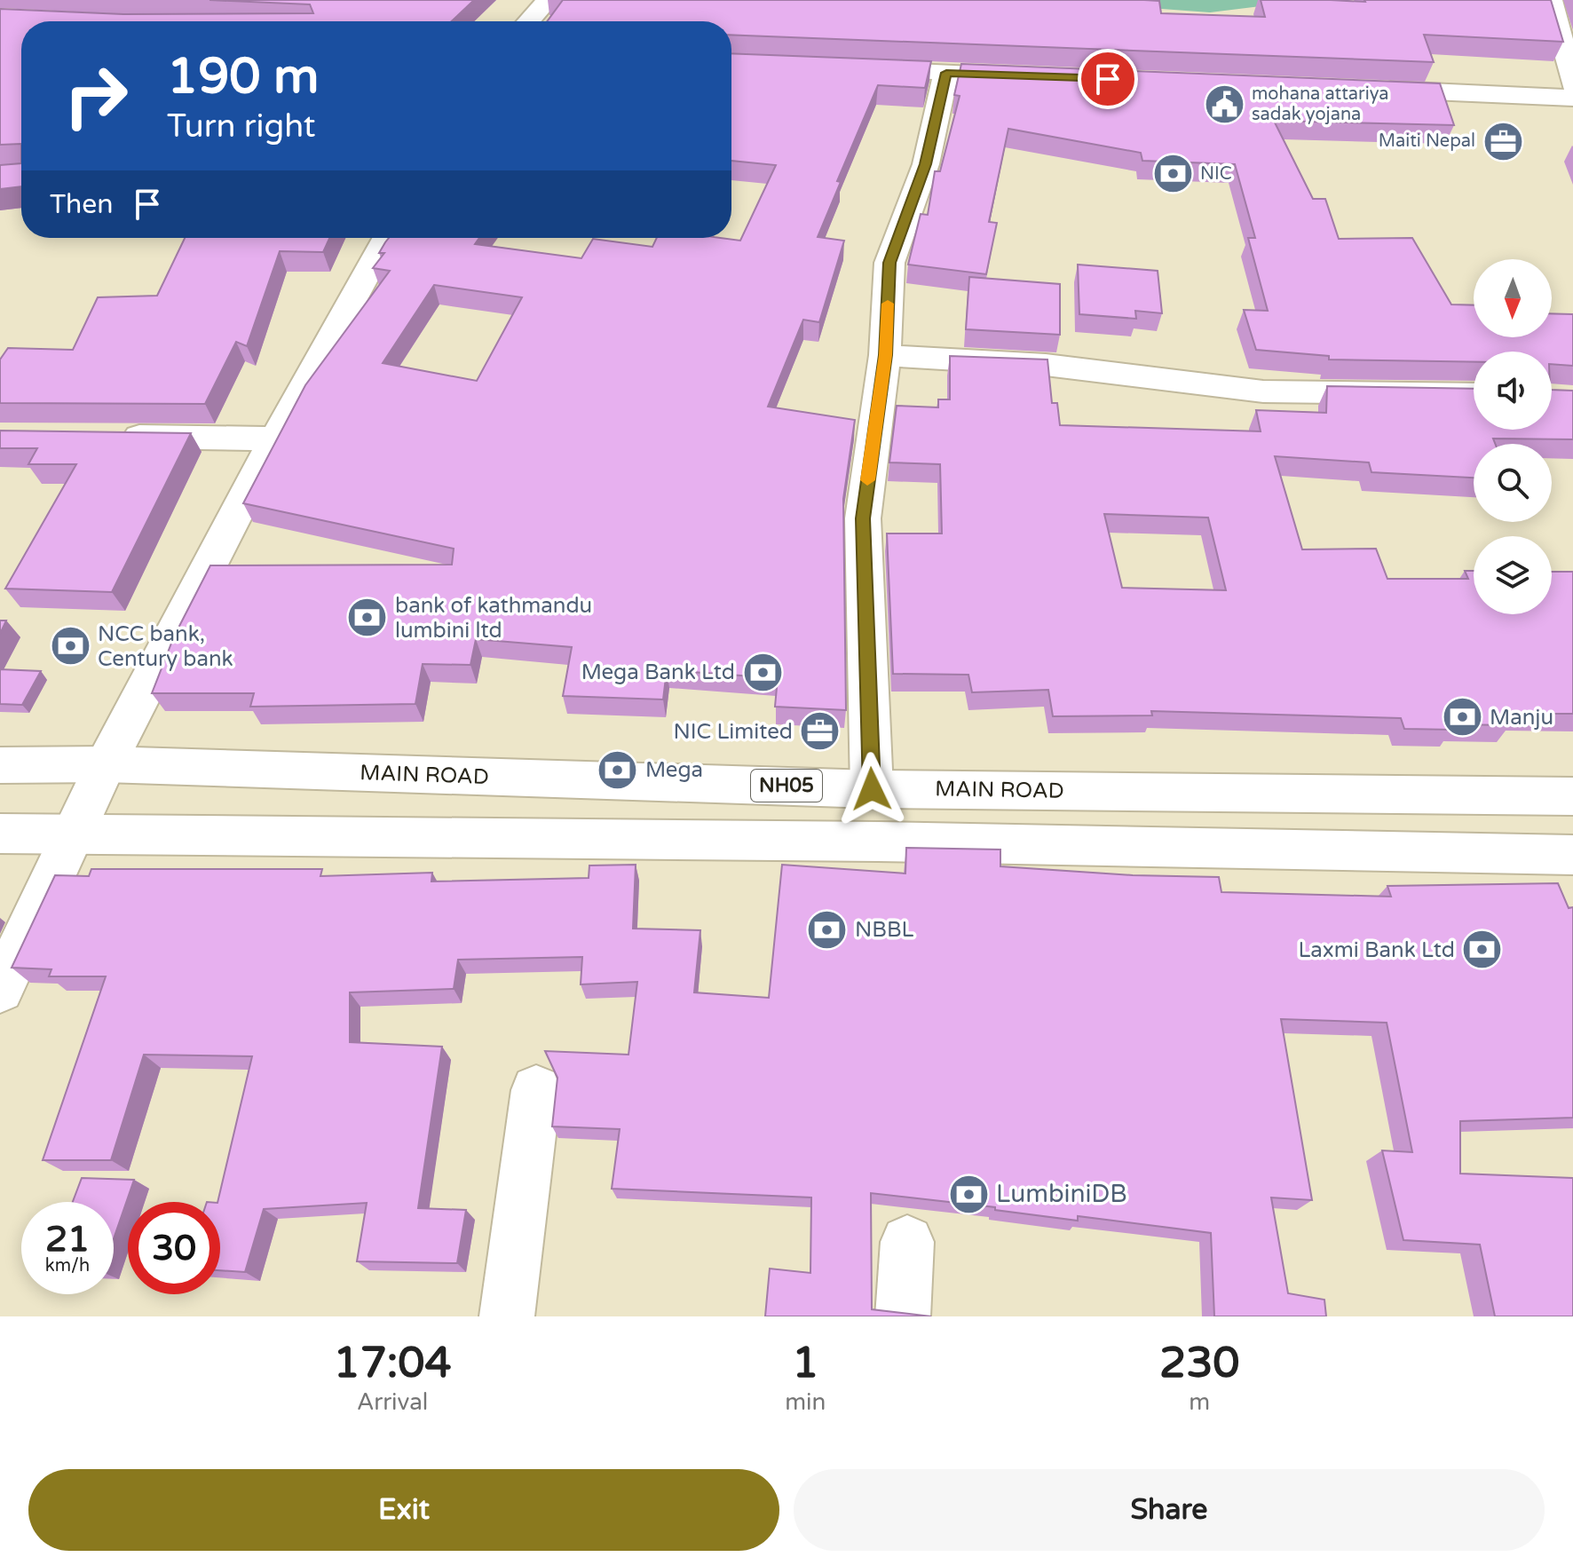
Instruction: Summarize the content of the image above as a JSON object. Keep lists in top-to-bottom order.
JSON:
{
  "streets": {
    "street": ["MAIN ROAD", "NH05"]
  },
  "places": {
    "public building": ["mohana attariya sadak yojana"],
    "office": ["Maiti Nepal", "NIC Limited"],
    "bank": [
      "NIC",
      "bank of kathmandu lumbini ltd",
      "NCC bank, Century bank",
      "Mega Bank Ltd",
      "Manju",
      "Mega",
      "NBBL",
      "Laxmi Bank Ltd",
      "LumbiniDB"
    ]
  },
  "north": "bottom",
  "page": {
    "turn": ["190 m", "Turn right"],
    "then": "Then",
    "speed": "21 km/h",
    "limit": "30",
    "eta": [
      "17:04",
      "Arrival",
      "1",
      "min",
      "230",
      "m"
    ],
    "buttons": ["Exit", "Share"]
  }
}
